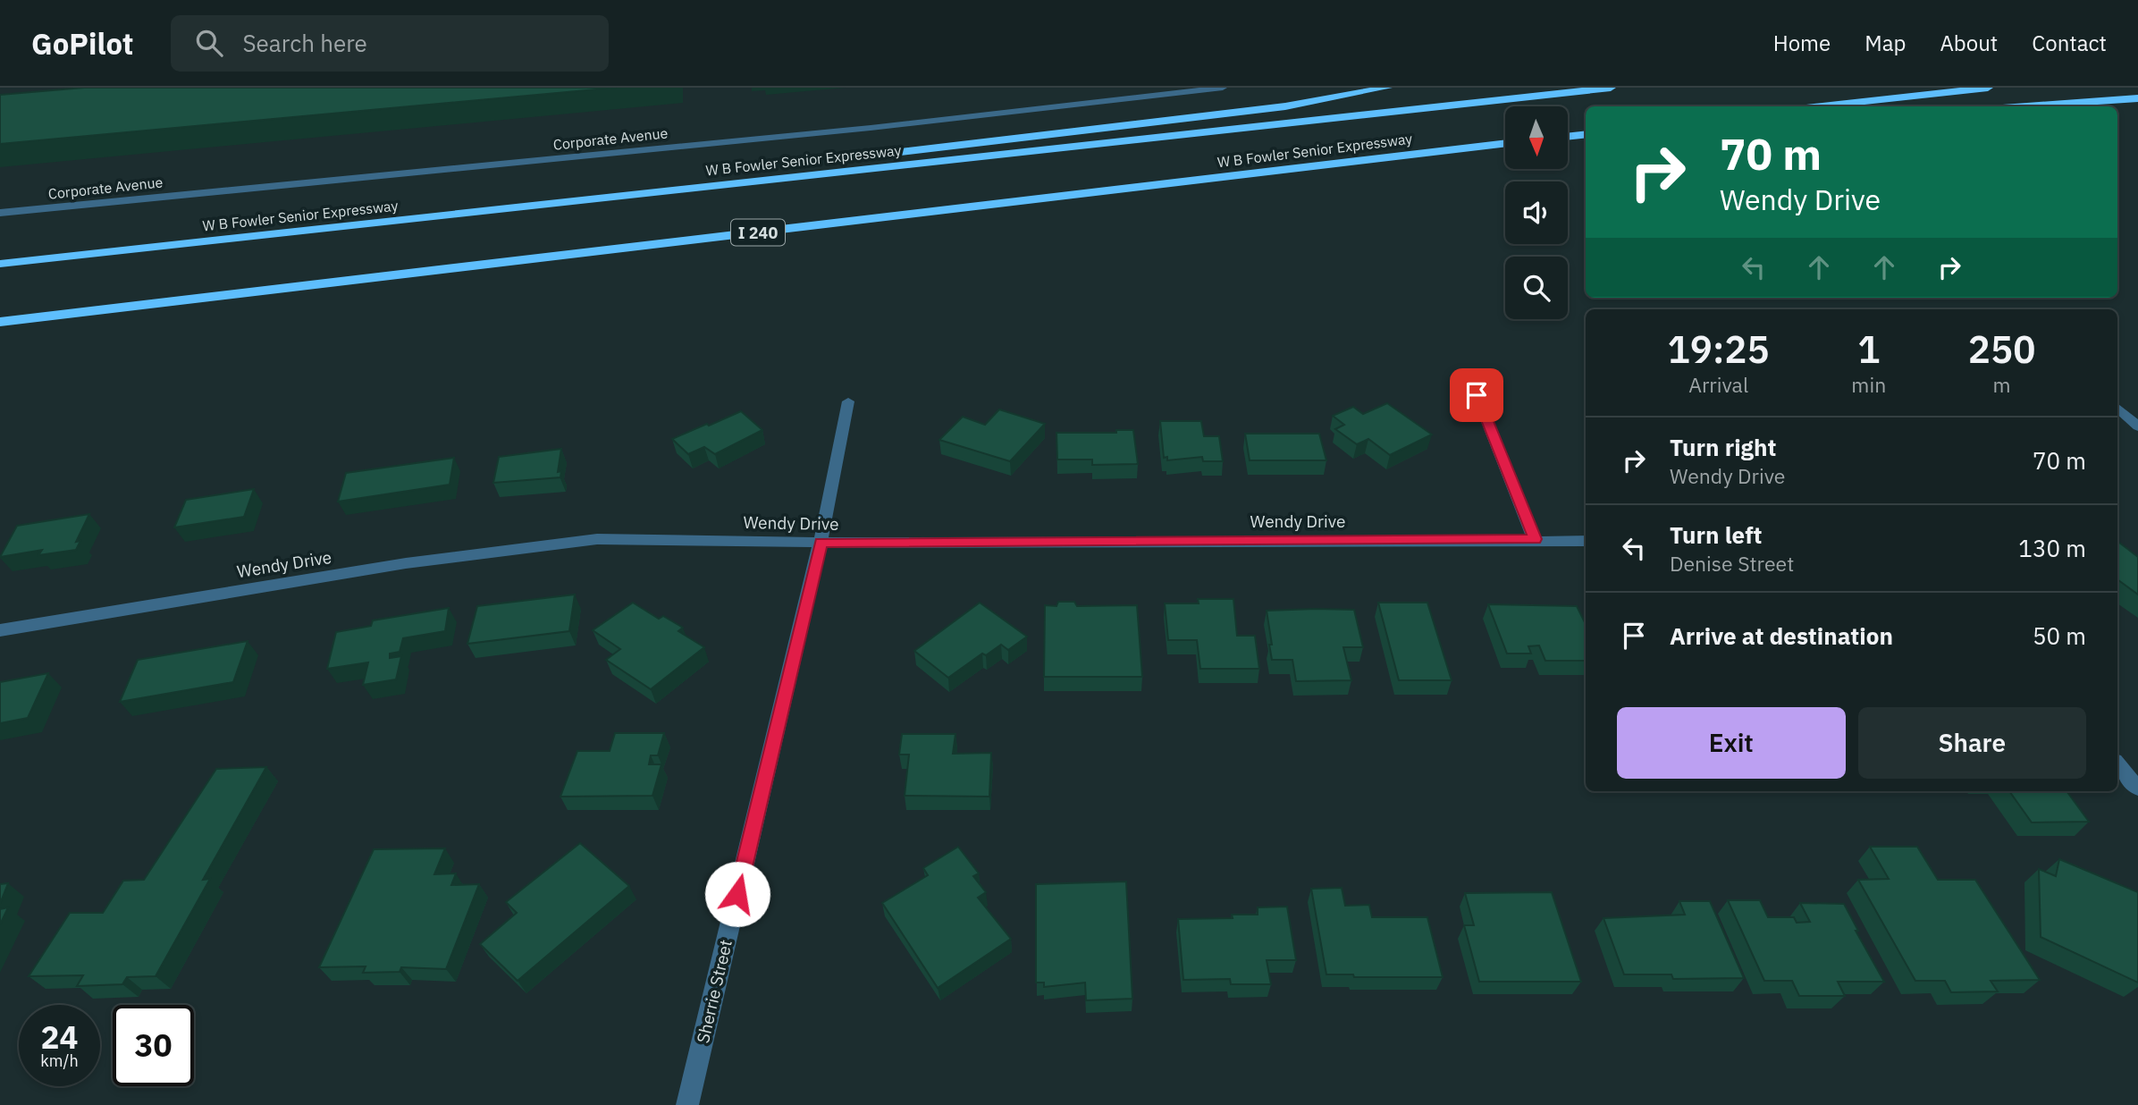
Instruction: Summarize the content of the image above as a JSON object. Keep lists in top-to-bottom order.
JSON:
{
  "streets": {
    "highway": ["W B Fowler Senior Expressway", "I 240"],
    "street": ["Corporate Avenue", "Wendy Drive", "Sherrie Street"]
  },
  "crossings": [
    ["Wendy Drive", "Sherrie Street"]
  ],
  "north": "bottom",
  "page": {
    "header": "GoPilot",
    "search": "Search here",
    "nav": [
      "Home",
      "Map",
      "About",
      "Contact"
    ],
    "turn": ["70 m", "Wendy Drive"],
    "eta": [
      "19:25",
      "Arrival",
      "1",
      "min",
      "250",
      "m"
    ],
    "list": [
      {
        "name": "Turn right",
        "note": "Wendy Drive",
        "value": "70 m"
      },
      {
        "name": "Turn left",
        "note": "Denise Street",
        "value": "130 m"
      },
      {
        "name": "Arrive at destination",
        "value": "50 m"
      }
    ],
    "buttons": ["Exit", "Share"],
    "speed": "24 km/h",
    "limit": "30"
  }
}
